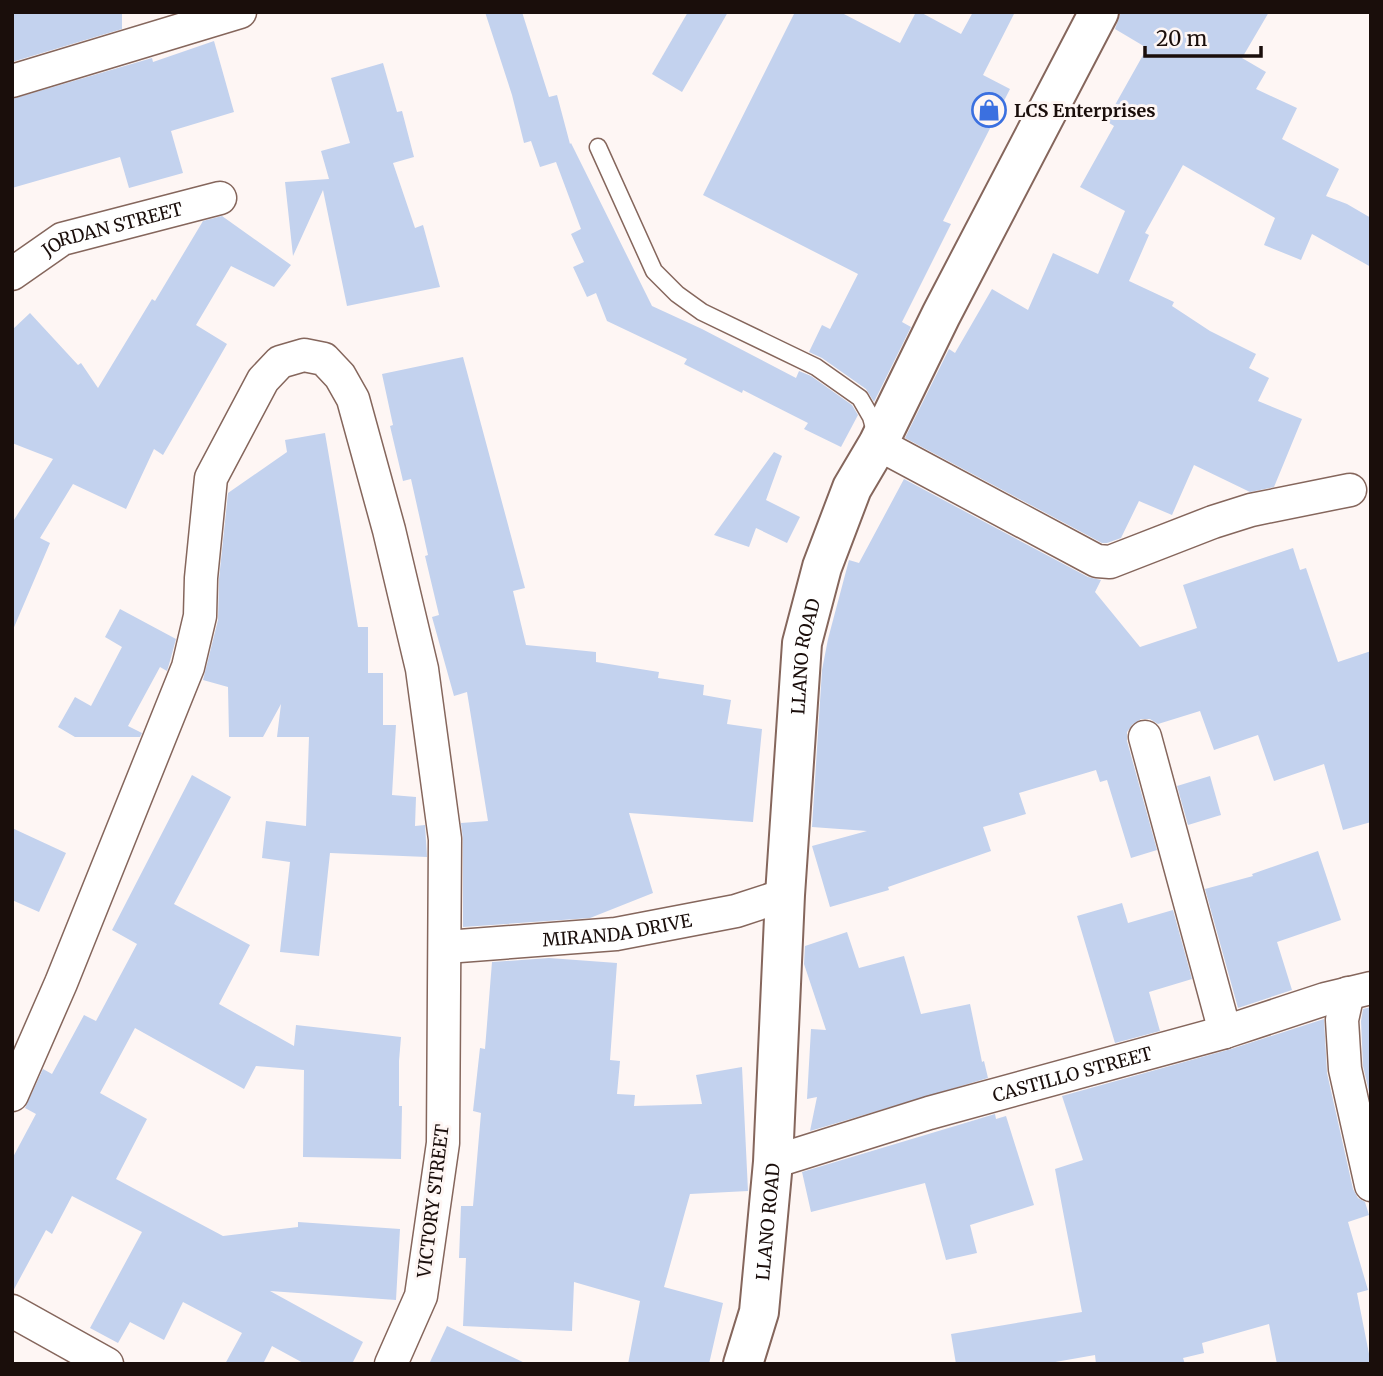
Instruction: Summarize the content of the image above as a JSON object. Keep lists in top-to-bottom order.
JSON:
{
  "streets": {
    "main road": ["LLANO ROAD"],
    "street": [
      "JORDAN STREET",
      "MIRANDA DRIVE",
      "CASTILLO STREET",
      "VICTORY STREET"
    ]
  },
  "crossings": [
    ["LLANO ROAD", "MIRANDA DRIVE"],
    ["LLANO ROAD", "CASTILLO STREET"],
    ["MIRANDA DRIVE", "VICTORY STREET"]
  ],
  "places": {
    "shop": ["LCS Enterprises"]
  },
  "scale_bar": "20 m"
}
